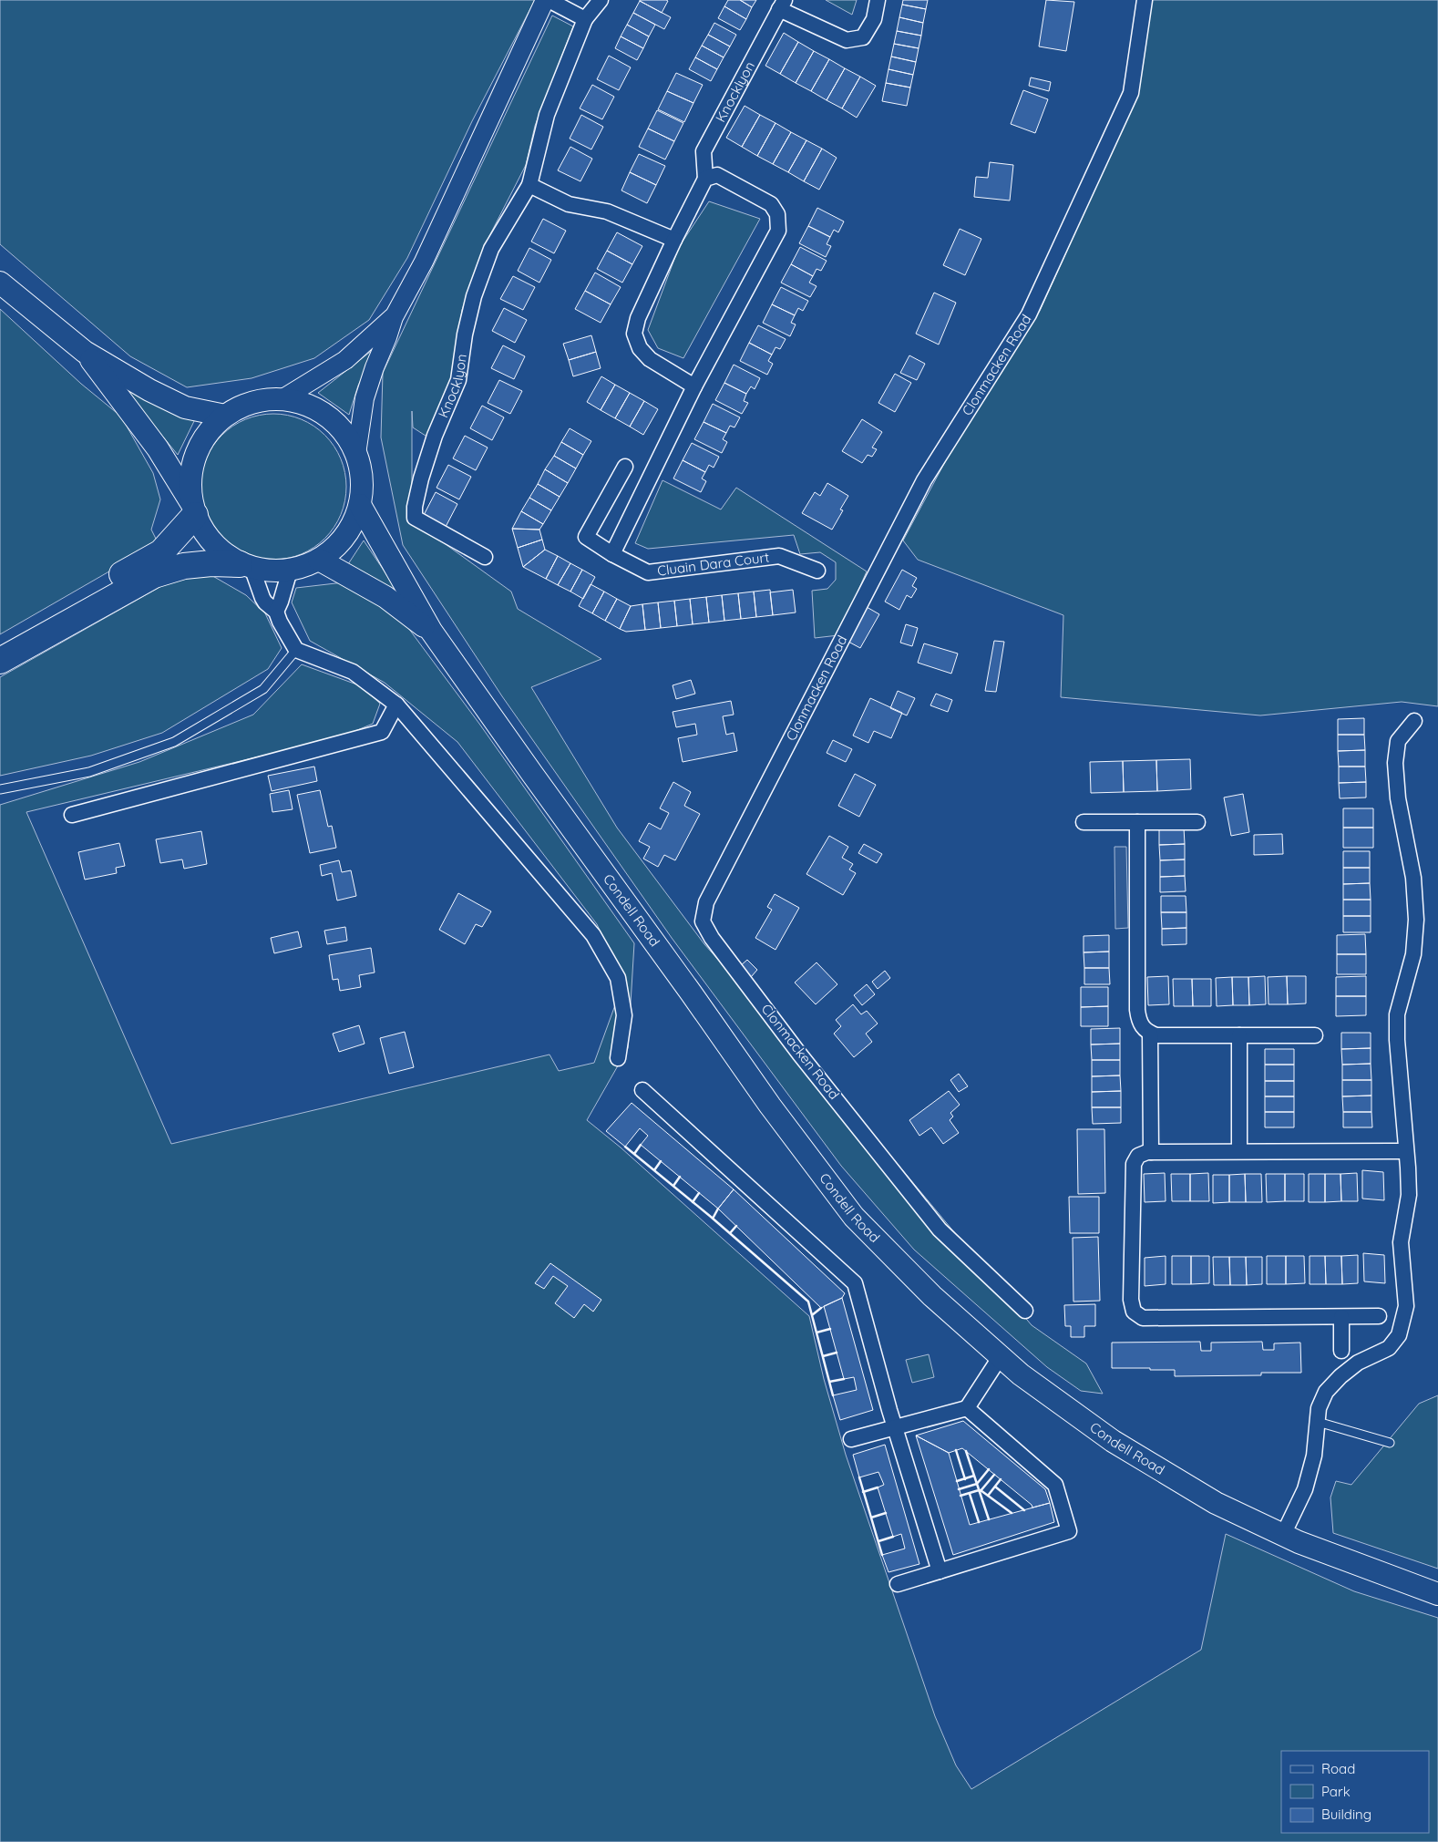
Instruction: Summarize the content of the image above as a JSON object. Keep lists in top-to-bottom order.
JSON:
{
  "streets": {
    "main road": ["Condell Road"],
    "street": ["Knocklyon", "Clonmacken Road", "Cluain Dara Court"]
  },
  "legend": ["Road", "Park", "Building"]
}
